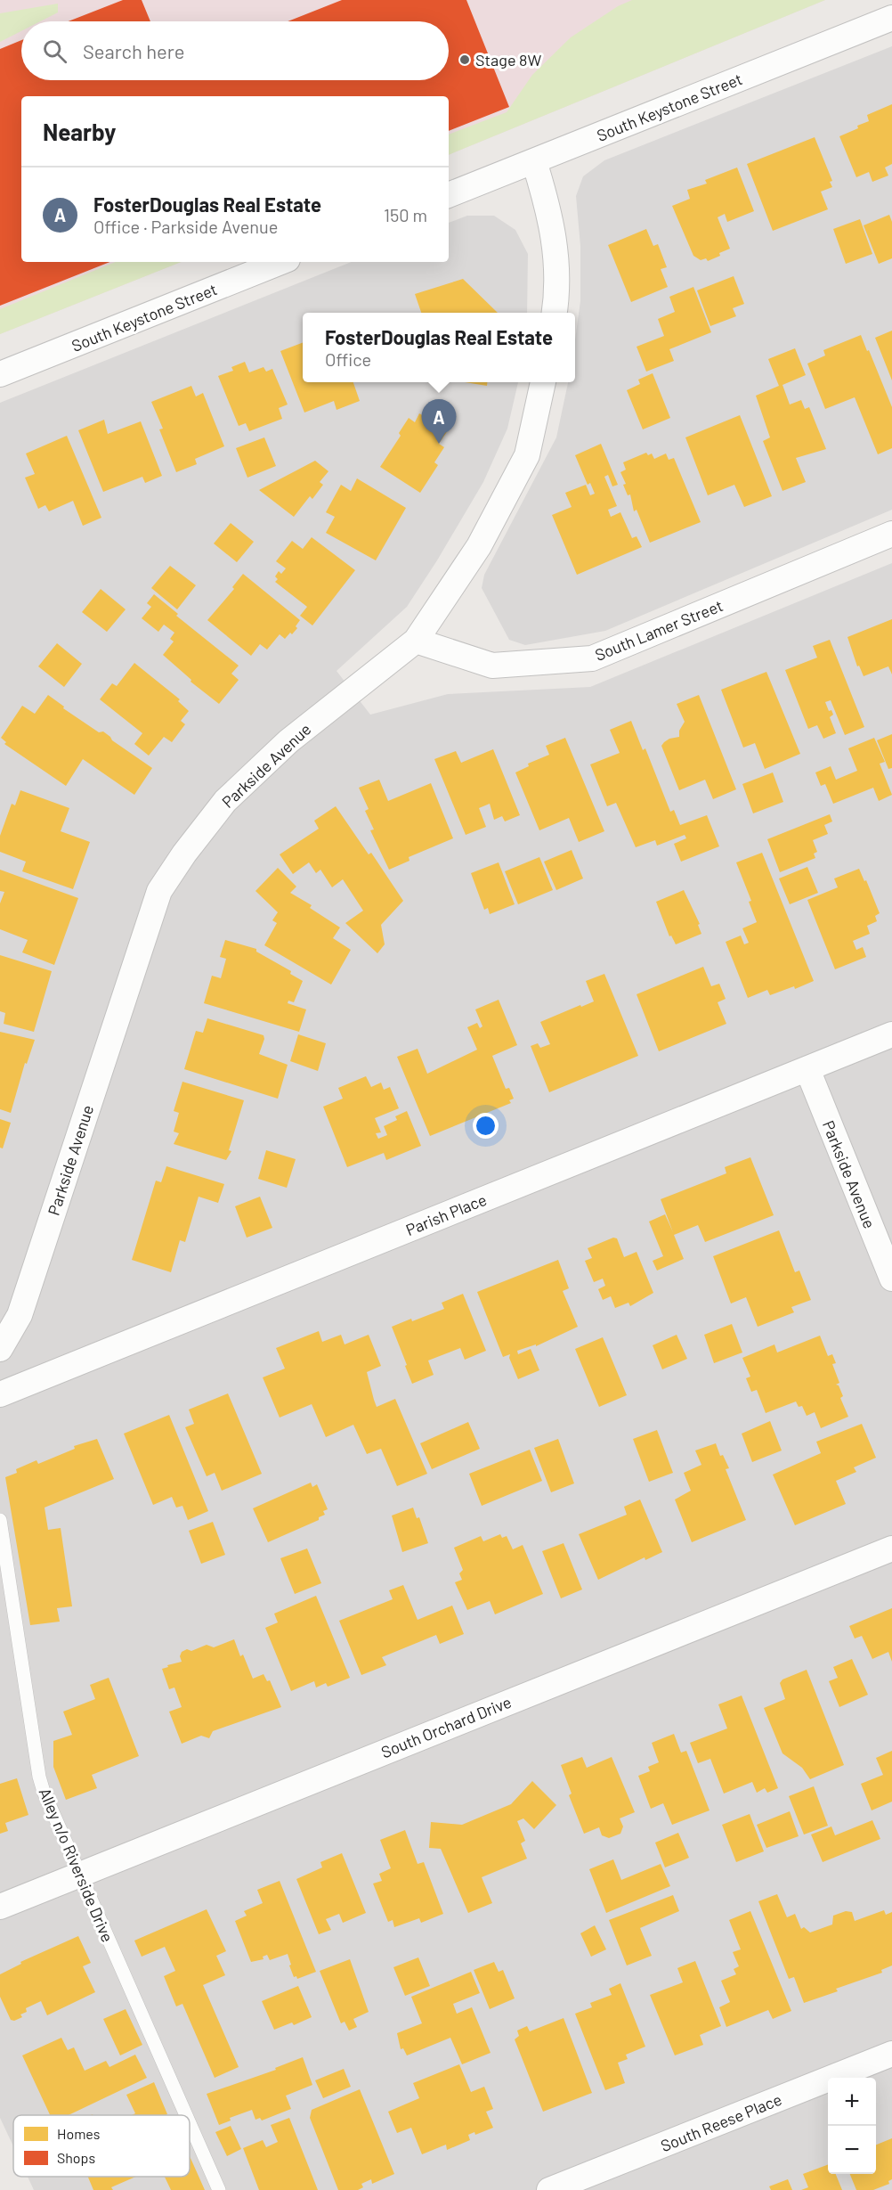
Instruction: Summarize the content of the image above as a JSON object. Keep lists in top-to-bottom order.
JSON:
{
  "streets": {
    "street": [
      "South Keystone Street",
      "South Lamer Street",
      "Parkside Avenue",
      "Parish Place",
      "South Orchard Drive",
      "South Reese Place"
    ],
    "lane": ["Alley n/o Riverside Drive"]
  },
  "crossings": [
    ["South Lamer Street", "Parkside Avenue"],
    ["Parkside Avenue", "Parish Place"],
    ["South Orchard Drive", "Alley n/o Riverside Drive"]
  ],
  "places": ["Stage 8W"],
  "legend": ["Homes", "Shops"],
  "page": {
    "search": "Search here",
    "heading": "Nearby",
    "list": [
      {
        "mark": "A",
        "name": "FosterDouglas Real Estate",
        "note": "Office · Parkside Avenue",
        "value": "150 m"
      }
    ],
    "popup": ["FosterDouglas Real Estate", "Office"],
    "pins": "A",
    "map_buttons": ["+", "−"]
  }
}
